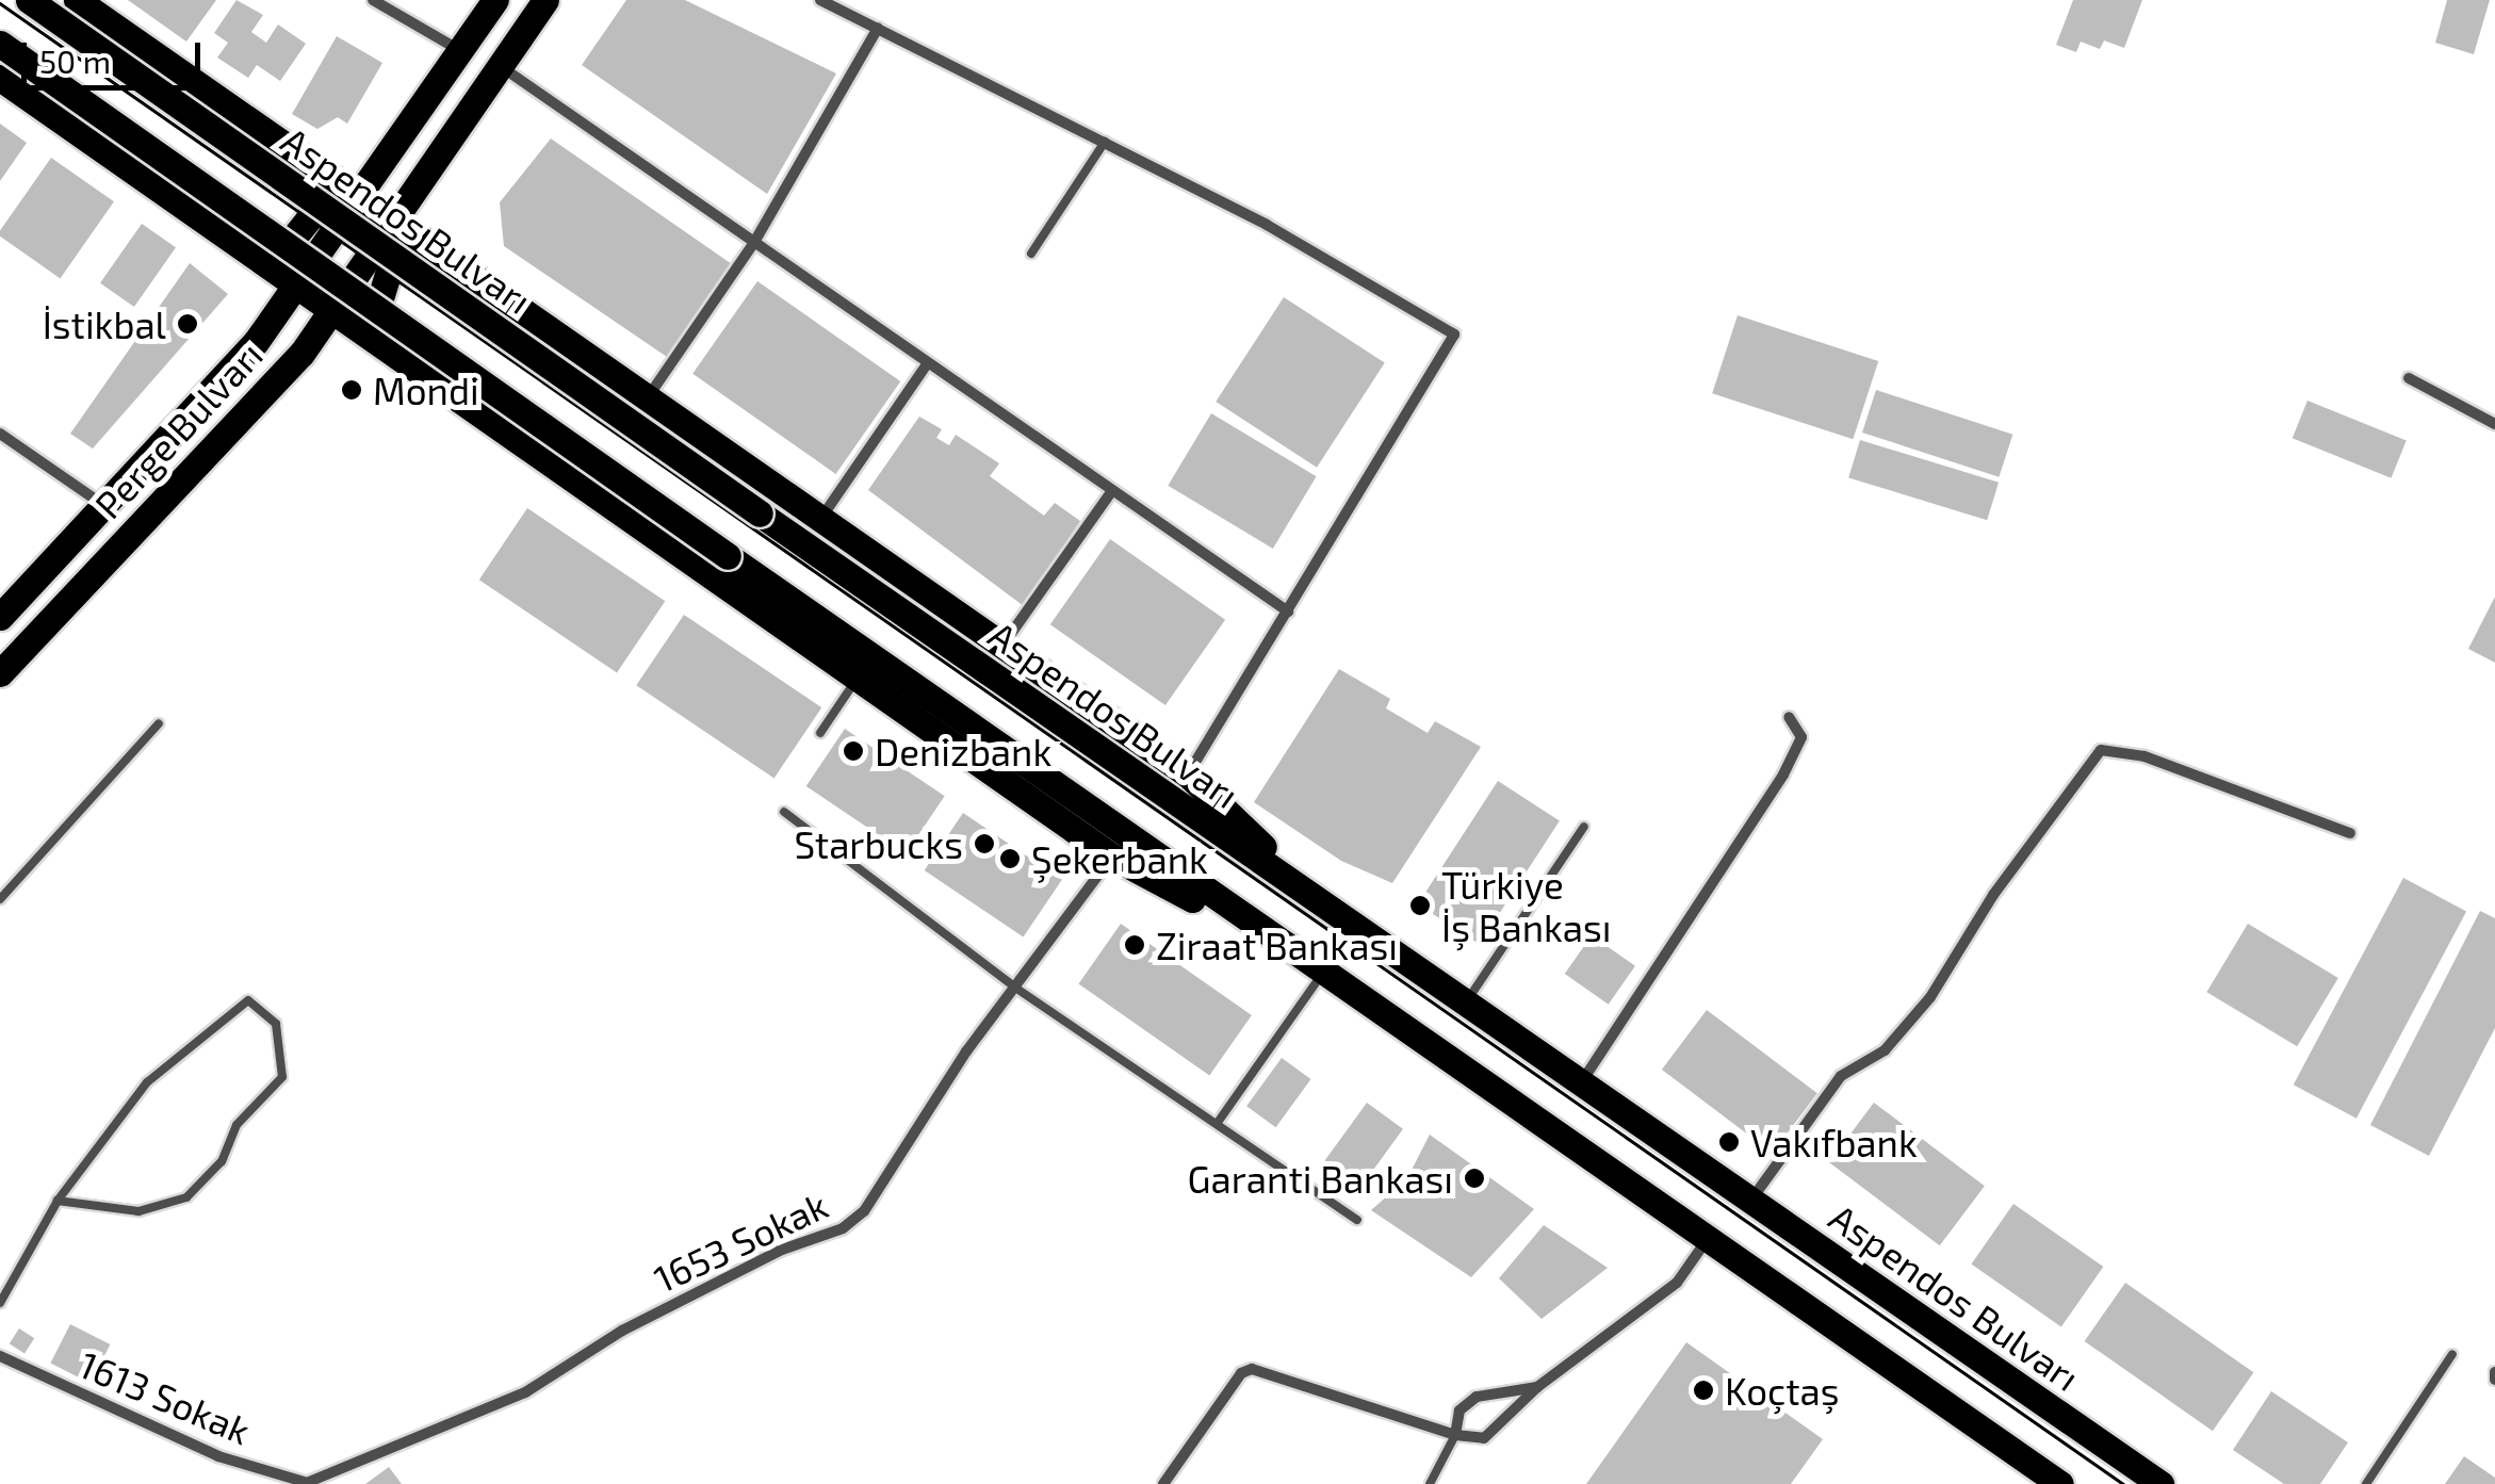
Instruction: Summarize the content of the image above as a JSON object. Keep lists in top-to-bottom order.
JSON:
{
  "streets": {
    "main road": ["Aspendos Bulvarı", "Perge Bulvarı"],
    "street": ["1653 Sokak", "1613 Sokak"]
  },
  "crossings": [
    ["1653 Sokak", "1613 Sokak"]
  ],
  "places": [
    "İstikbal",
    "Mondi",
    "Denizbank",
    "Starbucks",
    "Şekerbank",
    "Türkiye İş Bankası",
    "Ziraat Bankası",
    "Vakıfbank",
    "Garanti Bankası",
    "Koçtaş"
  ],
  "scale_bar": "50 m"
}
